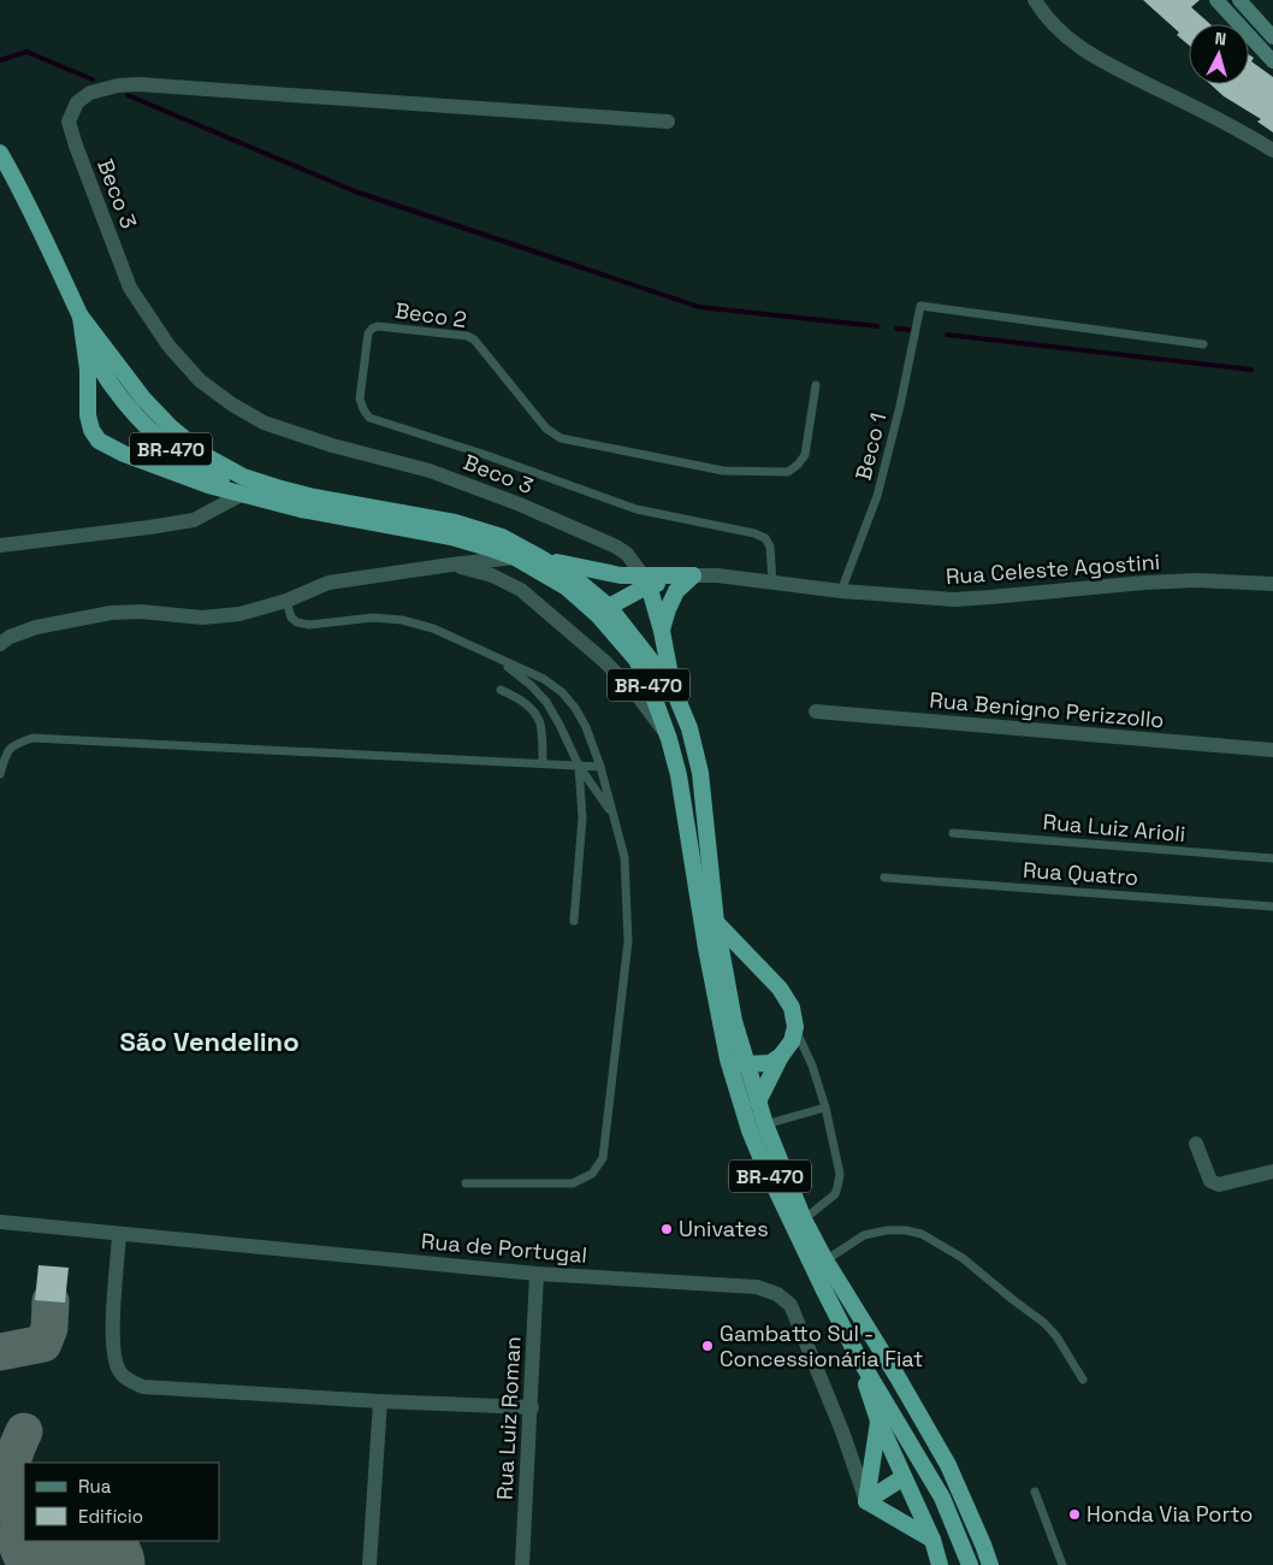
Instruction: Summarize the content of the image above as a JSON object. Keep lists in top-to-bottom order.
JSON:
{
  "streets": {
    "highway": ["BR-470"],
    "street": [
      "Beco 3",
      "Rua Celeste Agostini",
      "Rua Benigno Perizzollo",
      "Rua de Portugal",
      "Rua Luiz Roman"
    ],
    "lane": [
      "Beco 2",
      "Beco 1",
      "Rua Luiz Arioli",
      "Rua Quatro"
    ]
  },
  "crossings": [
    ["Beco 2", "Rua Celeste Agostini"],
    ["Beco 1", "Rua Celeste Agostini"],
    ["Rua de Portugal", "Rua Luiz Roman"]
  ],
  "districts": ["São Vendelino"],
  "places": ["Univates", "Gambatto Sul - Concessionária Fiat", "Honda Via Porto"],
  "legend": ["Rua", "Edifício"],
  "north": "top"
}
